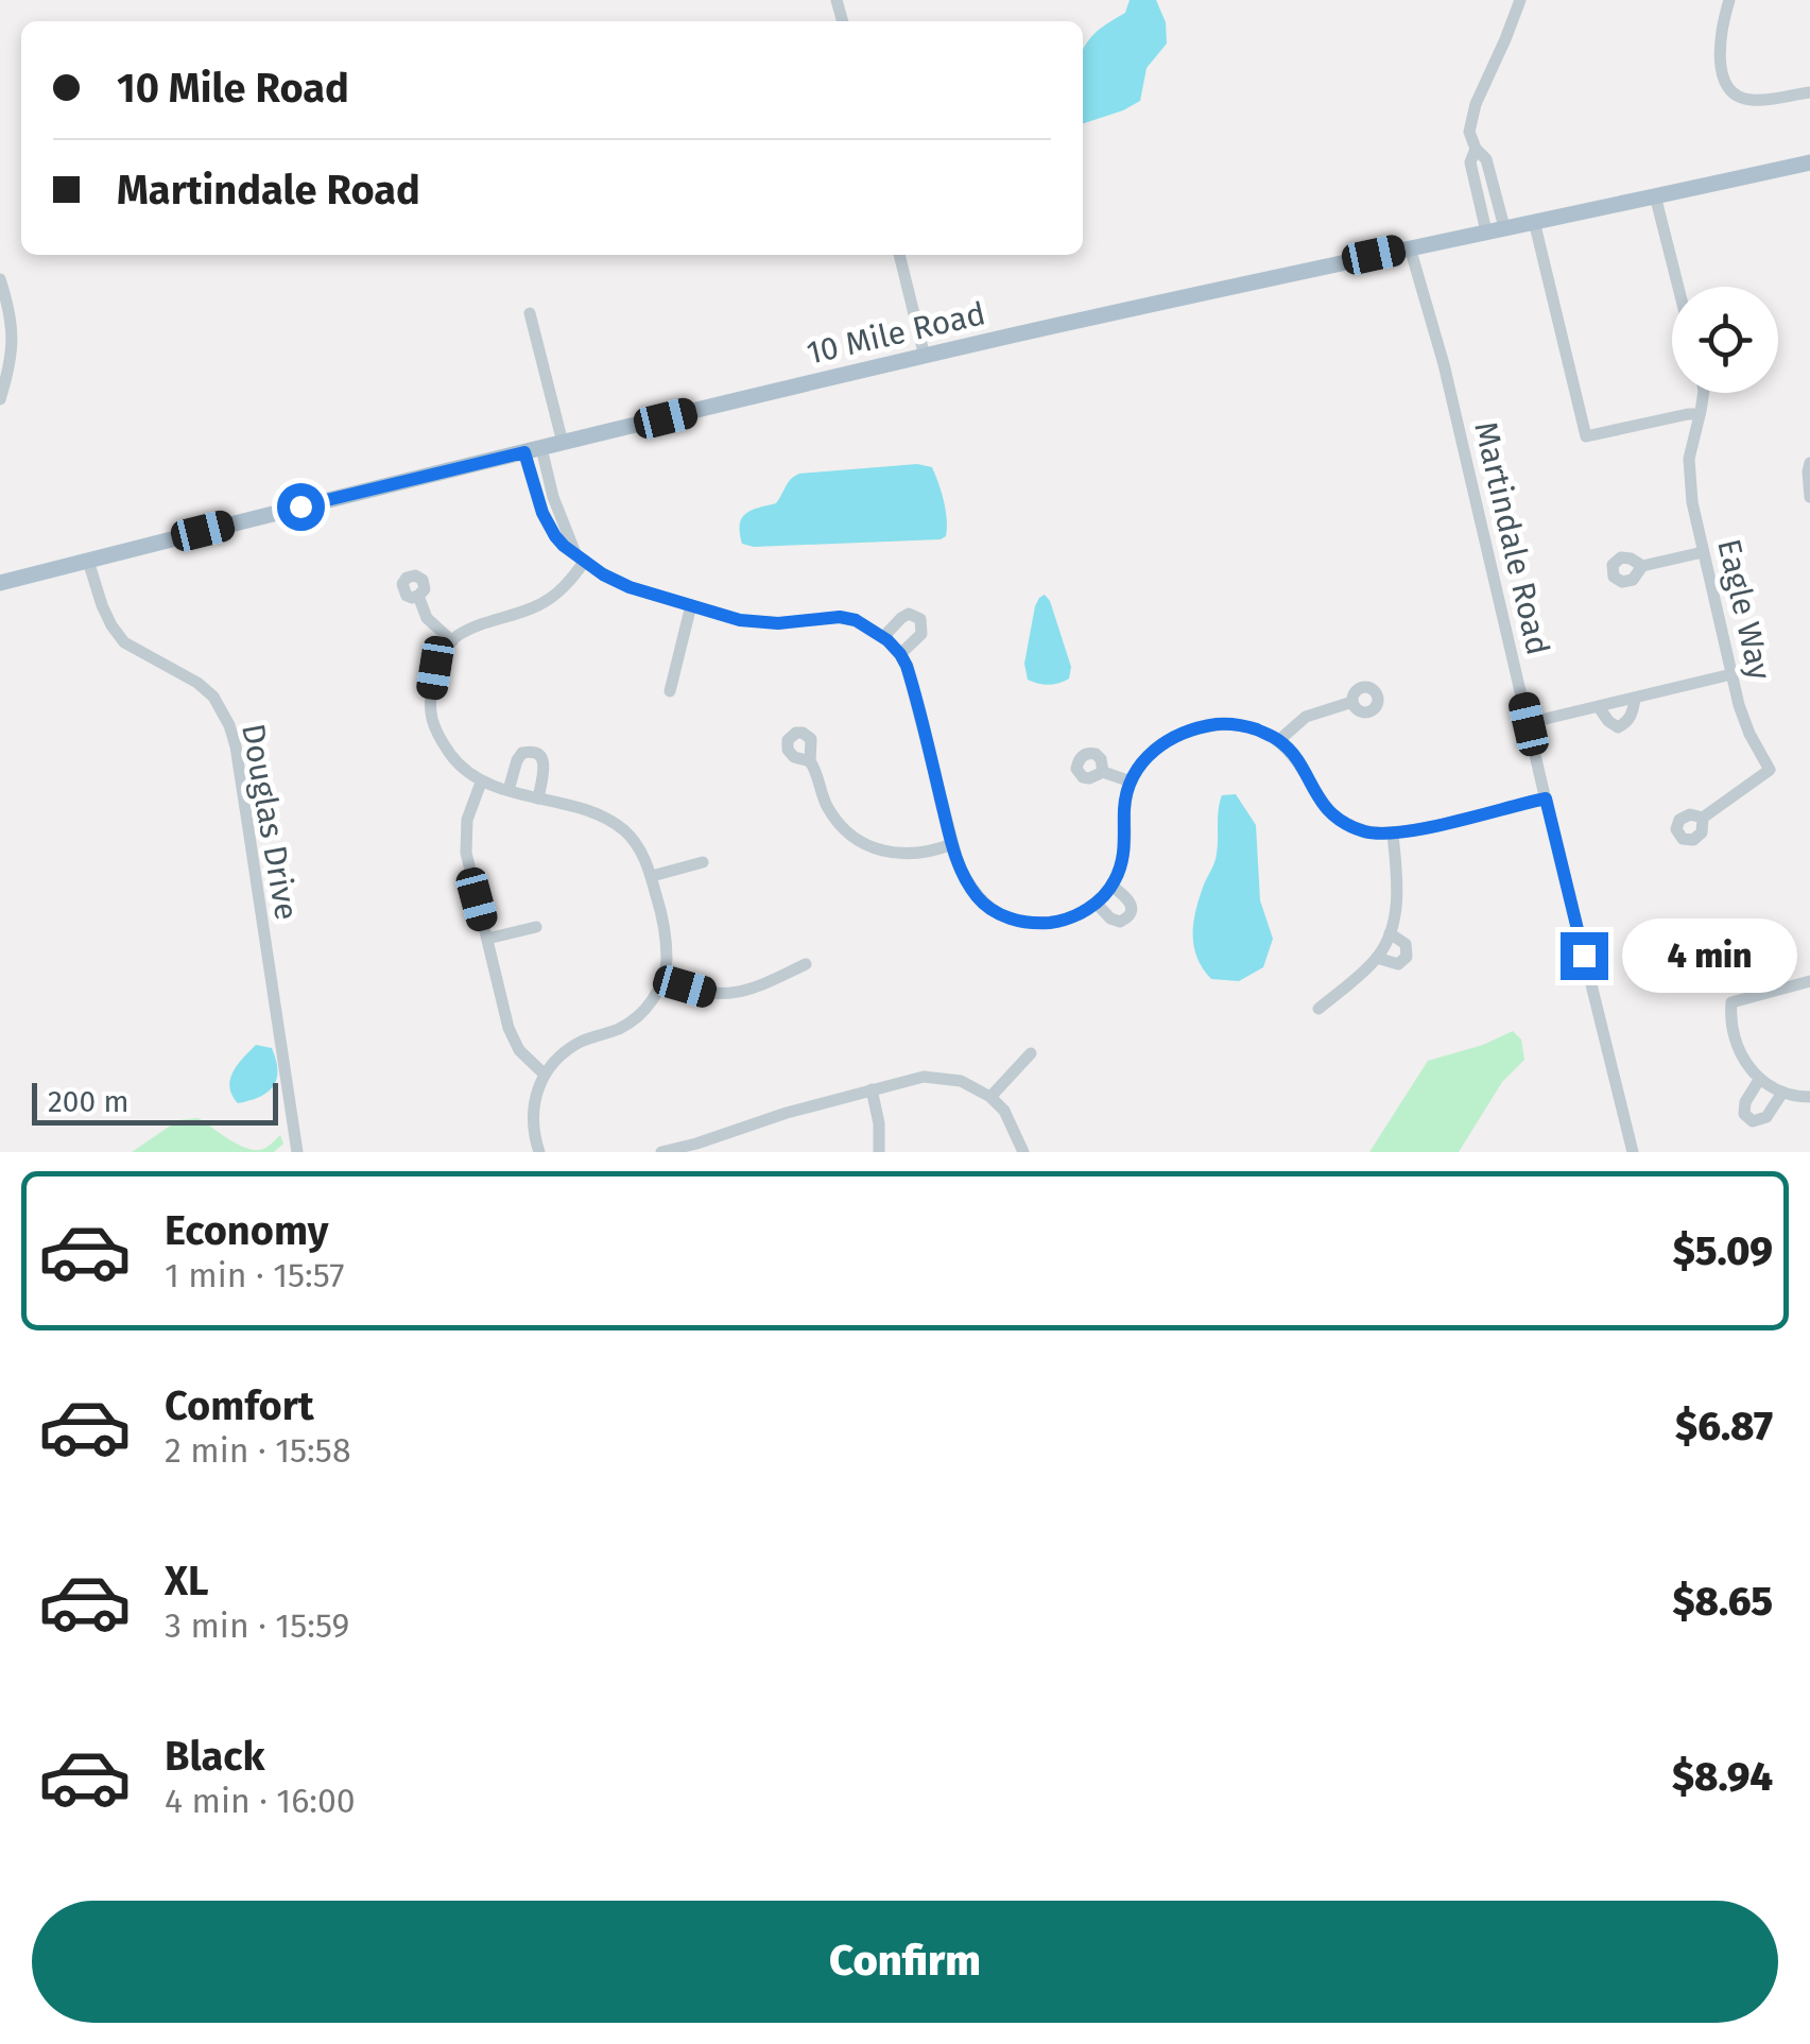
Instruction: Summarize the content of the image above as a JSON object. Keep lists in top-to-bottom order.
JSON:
{
  "streets": {
    "main road": ["10 Mile Road"],
    "street": ["Martindale Road", "Eagle Way", "Douglas Drive"]
  },
  "crossings": [
    ["10 Mile Road", "Martindale Road"],
    ["10 Mile Road", "Douglas Drive"]
  ],
  "scale_bar": "200 m",
  "page": {
    "banner": ["10 Mile Road", "Martindale Road"],
    "bubble": "4 min",
    "scale": "200 m",
    "list": [
      {
        "name": "Economy",
        "note": "1 min · 15:57",
        "value": "$5.09"
      },
      {
        "name": "Comfort",
        "note": "2 min · 15:58",
        "value": "$6.87"
      },
      {
        "name": "XL",
        "note": "3 min · 15:59",
        "value": "$8.65"
      },
      {
        "name": "Black",
        "note": "4 min · 16:00",
        "value": "$8.94"
      }
    ],
    "buttons": "Confirm"
  }
}
